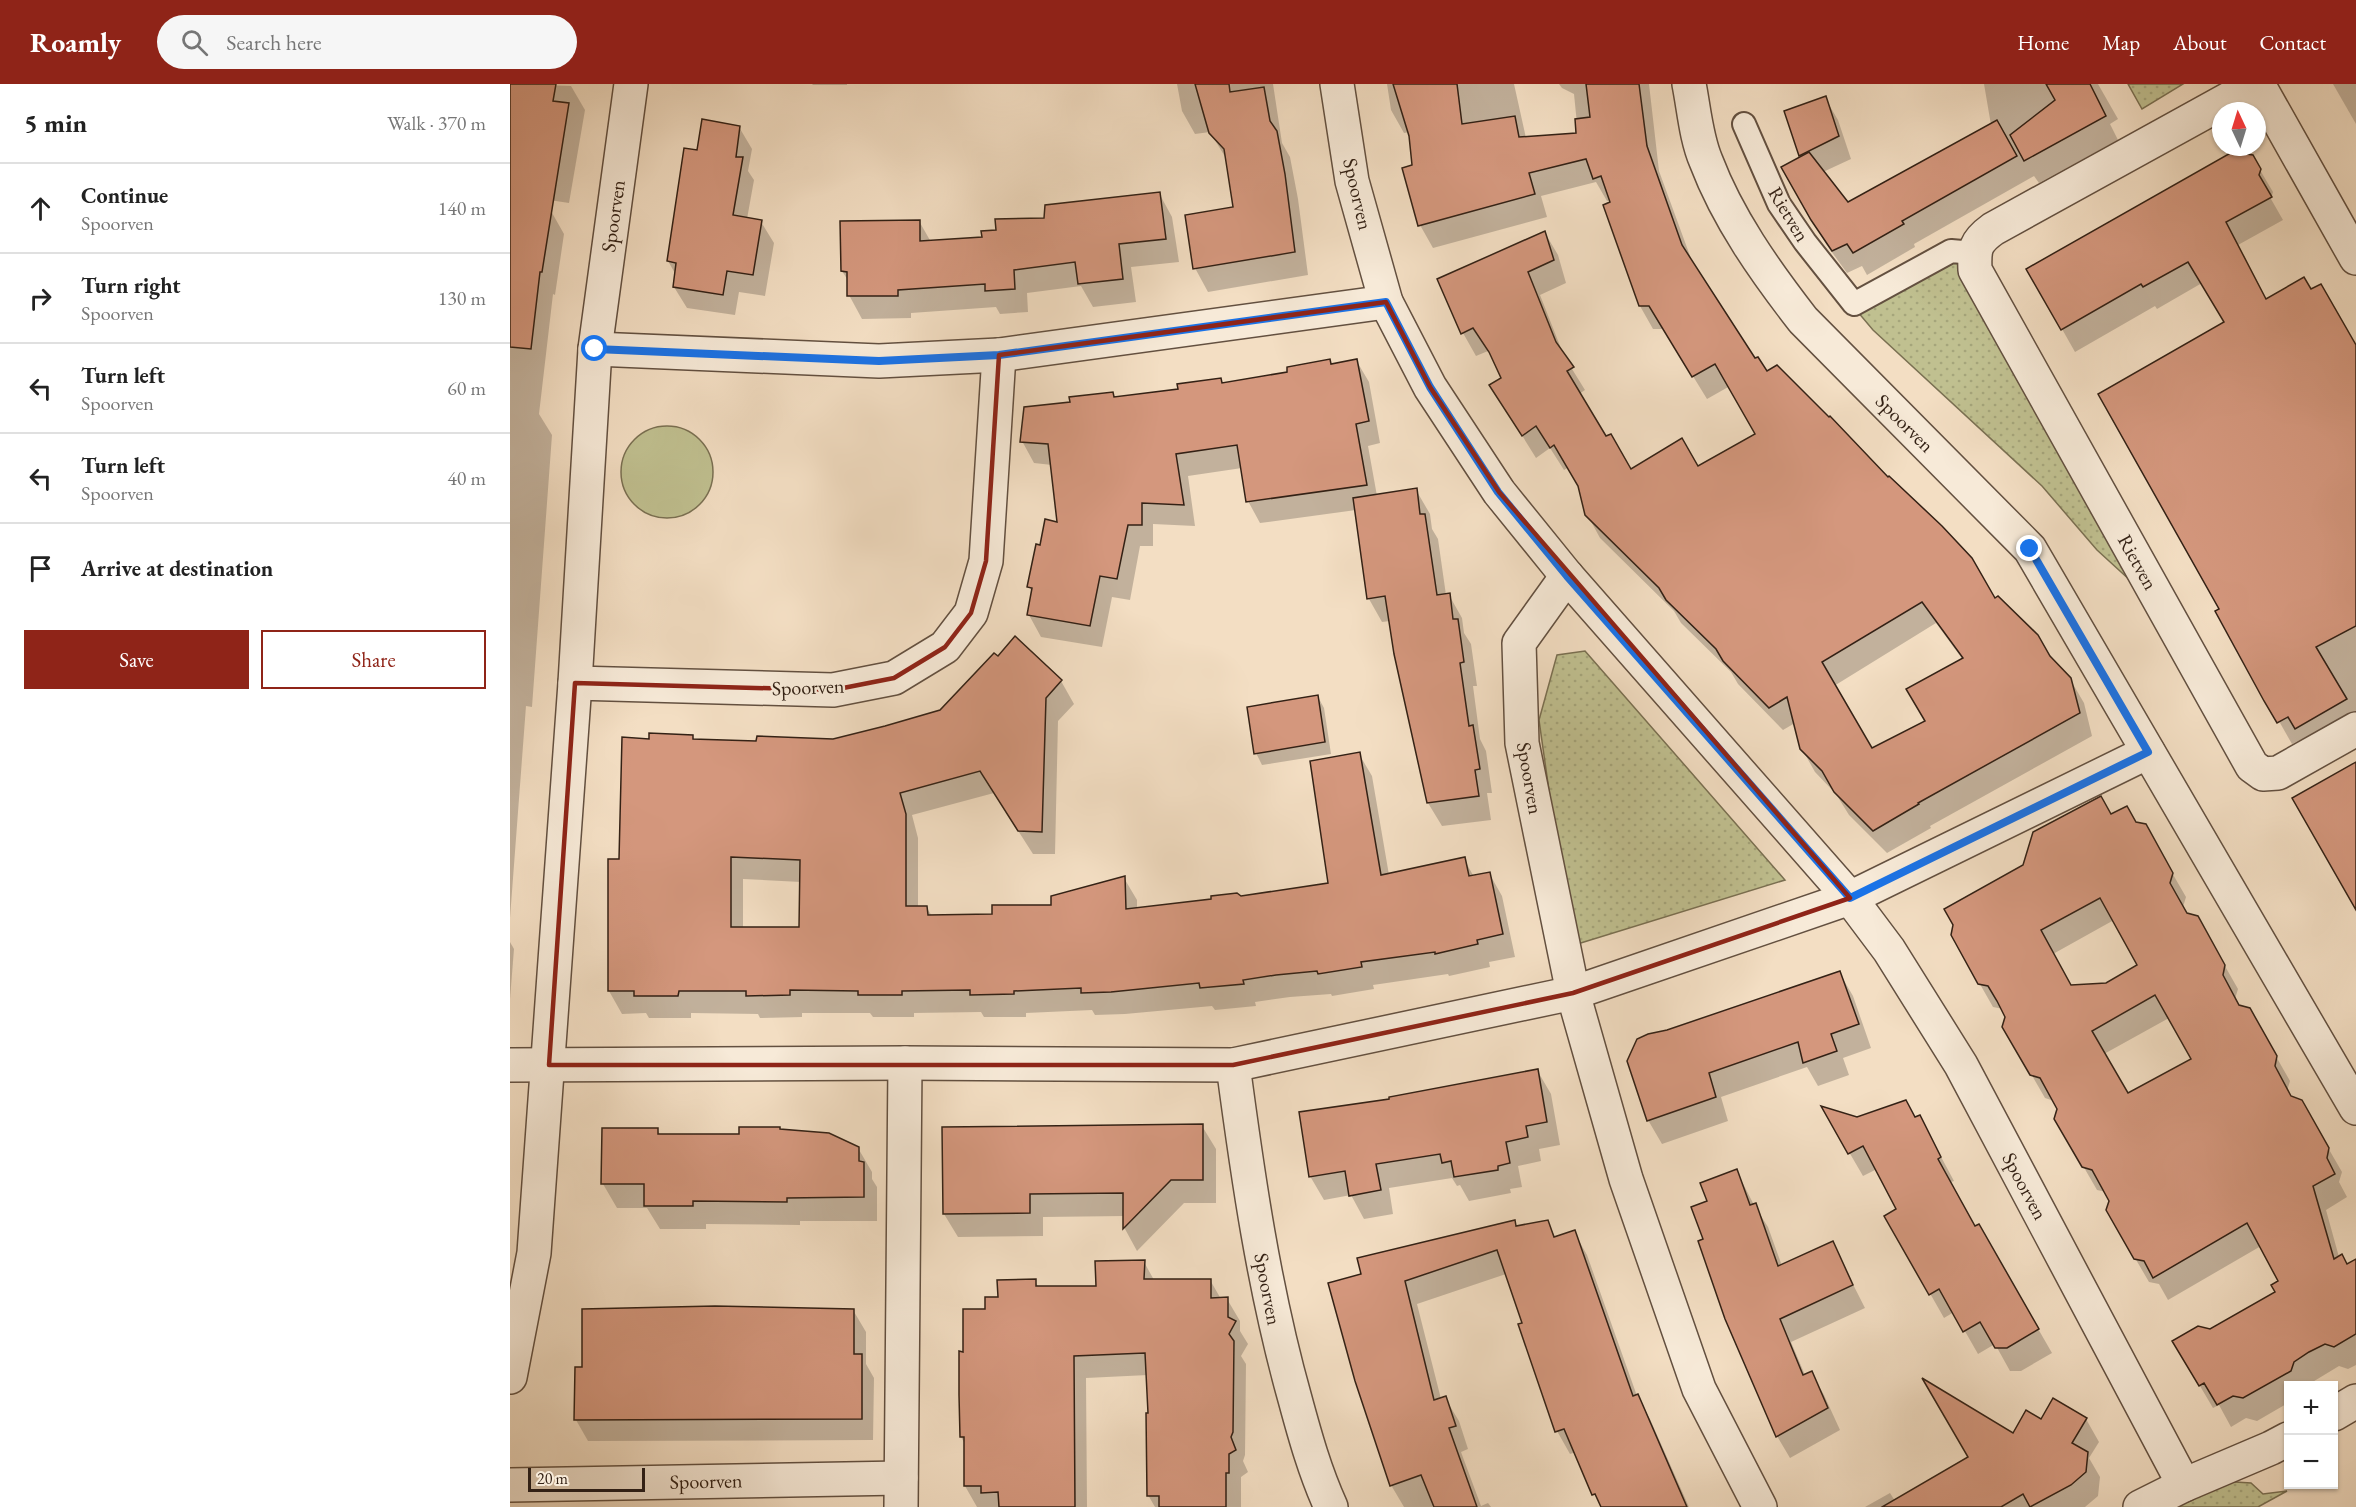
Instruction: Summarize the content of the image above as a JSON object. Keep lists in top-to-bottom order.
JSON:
{
  "streets": {
    "street": ["Spoorven", "Rietven"]
  },
  "scale_bar": "20 m",
  "north": "top",
  "page": {
    "header": "Roamly",
    "search": "Search here",
    "nav": [
      "Home",
      "Map",
      "About",
      "Contact"
    ],
    "heading": ["5 min", "Walk · 370 m"],
    "list": [
      ["Continue", "Spoorven", "140 m"],
      ["Turn right", "Spoorven", "130 m"],
      ["Turn left", "Spoorven", "60 m"],
      ["Turn left", "Spoorven", "40 m"],
      "Arrive at destination"
    ],
    "buttons": ["Save", "Share"],
    "map_buttons": ["+", "−"],
    "scale": "20 m"
  }
}
